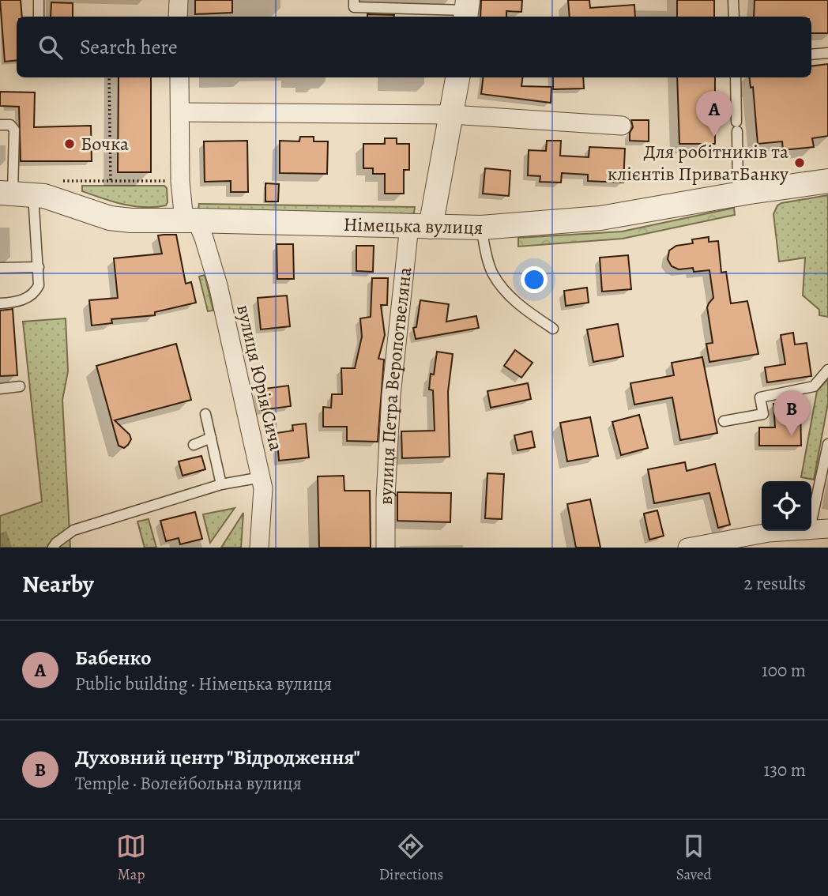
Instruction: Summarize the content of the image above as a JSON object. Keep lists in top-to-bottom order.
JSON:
{
  "streets": {
    "street": ["Німецька вулиця", "вулиця Юрія Сича", "вулиця Петра Веропотвеляна"]
  },
  "crossings": [
    ["Німецька вулиця", "вулиця Юрія Сича"],
    ["Німецька вулиця", "вулиця Петра Веропотвеляна"]
  ],
  "places": ["Бочка", "Для робітників та клієнтів ПриватБанку"],
  "page": {
    "search": "Search here",
    "pins": ["A", "B"],
    "heading": ["Nearby", "2 results"],
    "list": [
      {
        "mark": "A",
        "name": "Бабенко",
        "note": "Public building · Німецька вулиця",
        "value": "100 m"
      },
      {
        "mark": "B",
        "name": "Духовний центр \"Відродження\"",
        "note": "Temple · Волейбольна вулиця",
        "value": "130 m"
      }
    ],
    "nav": ["Map", "Directions", "Saved"]
  }
}
